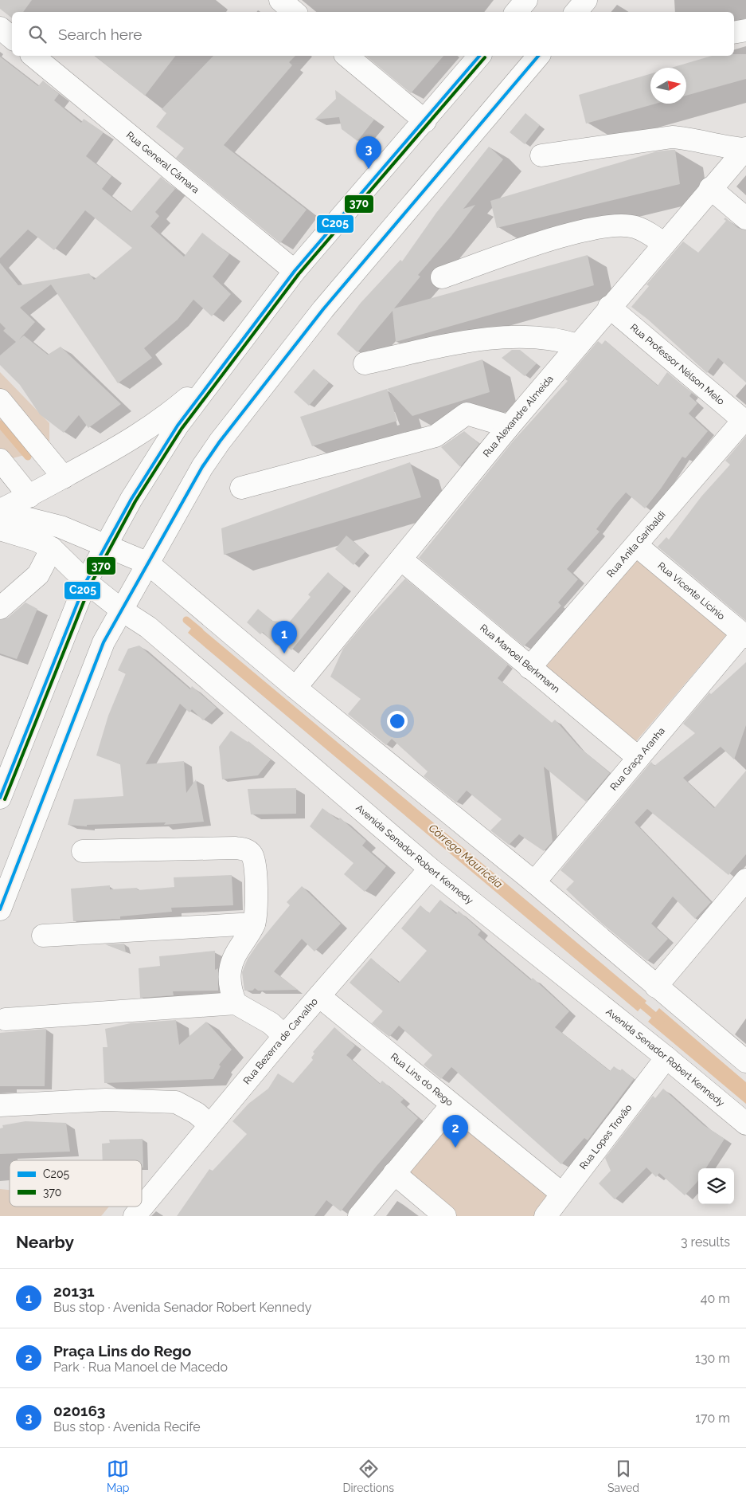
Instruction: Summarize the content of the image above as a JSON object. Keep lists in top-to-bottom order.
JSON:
{
  "streets": {
    "street": [
      "Rua General Câmara",
      "Rua Professor Nélson Melo",
      "Rua Alexandre Almeida",
      "Rua Anita Garibaldi",
      "Rua Vicente Licínio",
      "Rua Manoel Berkmann",
      "Rua Graça Aranha",
      "Avenida Senador Robert Kennedy",
      "Rua Bezerra de Carvalho",
      "Rua Lins do Rego",
      "Rua Lopes Trovão"
    ]
  },
  "crossings": [
    ["Rua Professor Nélson Melo", "Rua Alexandre Almeida"],
    ["Rua Professor Nélson Melo", "Rua Anita Garibaldi"],
    ["Rua Alexandre Almeida", "Rua Manoel Berkmann"],
    ["Rua Anita Garibaldi", "Rua Vicente Licínio"],
    ["Rua Anita Garibaldi", "Rua Manoel Berkmann"],
    ["Rua Vicente Licínio", "Rua Graça Aranha"],
    ["Rua Manoel Berkmann", "Rua Graça Aranha"],
    ["Avenida Senador Robert Kennedy", "Rua Bezerra de Carvalho"],
    ["Avenida Senador Robert Kennedy", "Rua Lopes Trovão"],
    ["Rua Bezerra de Carvalho", "Rua Lins do Rego"],
    ["Rua Lins do Rego", "Rua Lopes Trovão"]
  ],
  "water": ["Córrego Mauricéia"],
  "lines": ["transit line C205", "transit line 370"],
  "legend": ["C205", "370"],
  "north": "right",
  "page": {
    "search": "Search here",
    "pins": ["3", "1", "2"],
    "heading": ["Nearby", "3 results"],
    "list": [
      {
        "mark": "1",
        "name": "20131",
        "note": "Bus stop · Avenida Senador Robert Kennedy",
        "value": "40 m"
      },
      {
        "mark": "2",
        "name": "Praça Lins do Rego",
        "note": "Park · Rua Manoel de Macedo",
        "value": "130 m"
      },
      {
        "mark": "3",
        "name": "020163",
        "note": "Bus stop · Avenida Recife",
        "value": "170 m"
      }
    ],
    "nav": ["Map", "Directions", "Saved"]
  }
}
